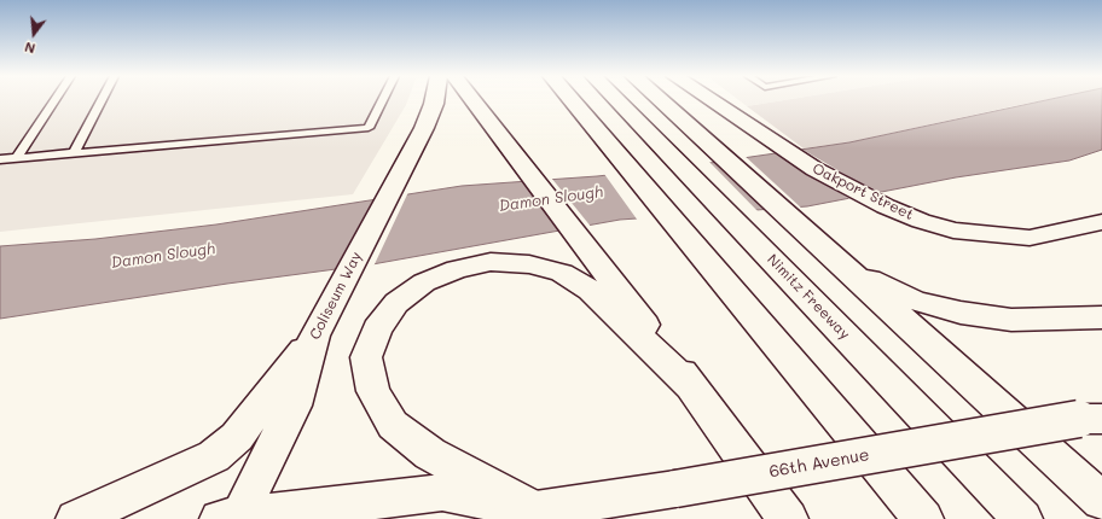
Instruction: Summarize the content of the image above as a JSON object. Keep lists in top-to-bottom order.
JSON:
{
  "streets": {
    "main road": [
      "Oakport Street",
      "Coliseum Way",
      "Nimitz Freeway",
      "66th Avenue"
    ]
  },
  "crossings": [
    ["Coliseum Way", "66th Avenue"]
  ],
  "water": ["Damon Slough"],
  "north": "bottom"
}
